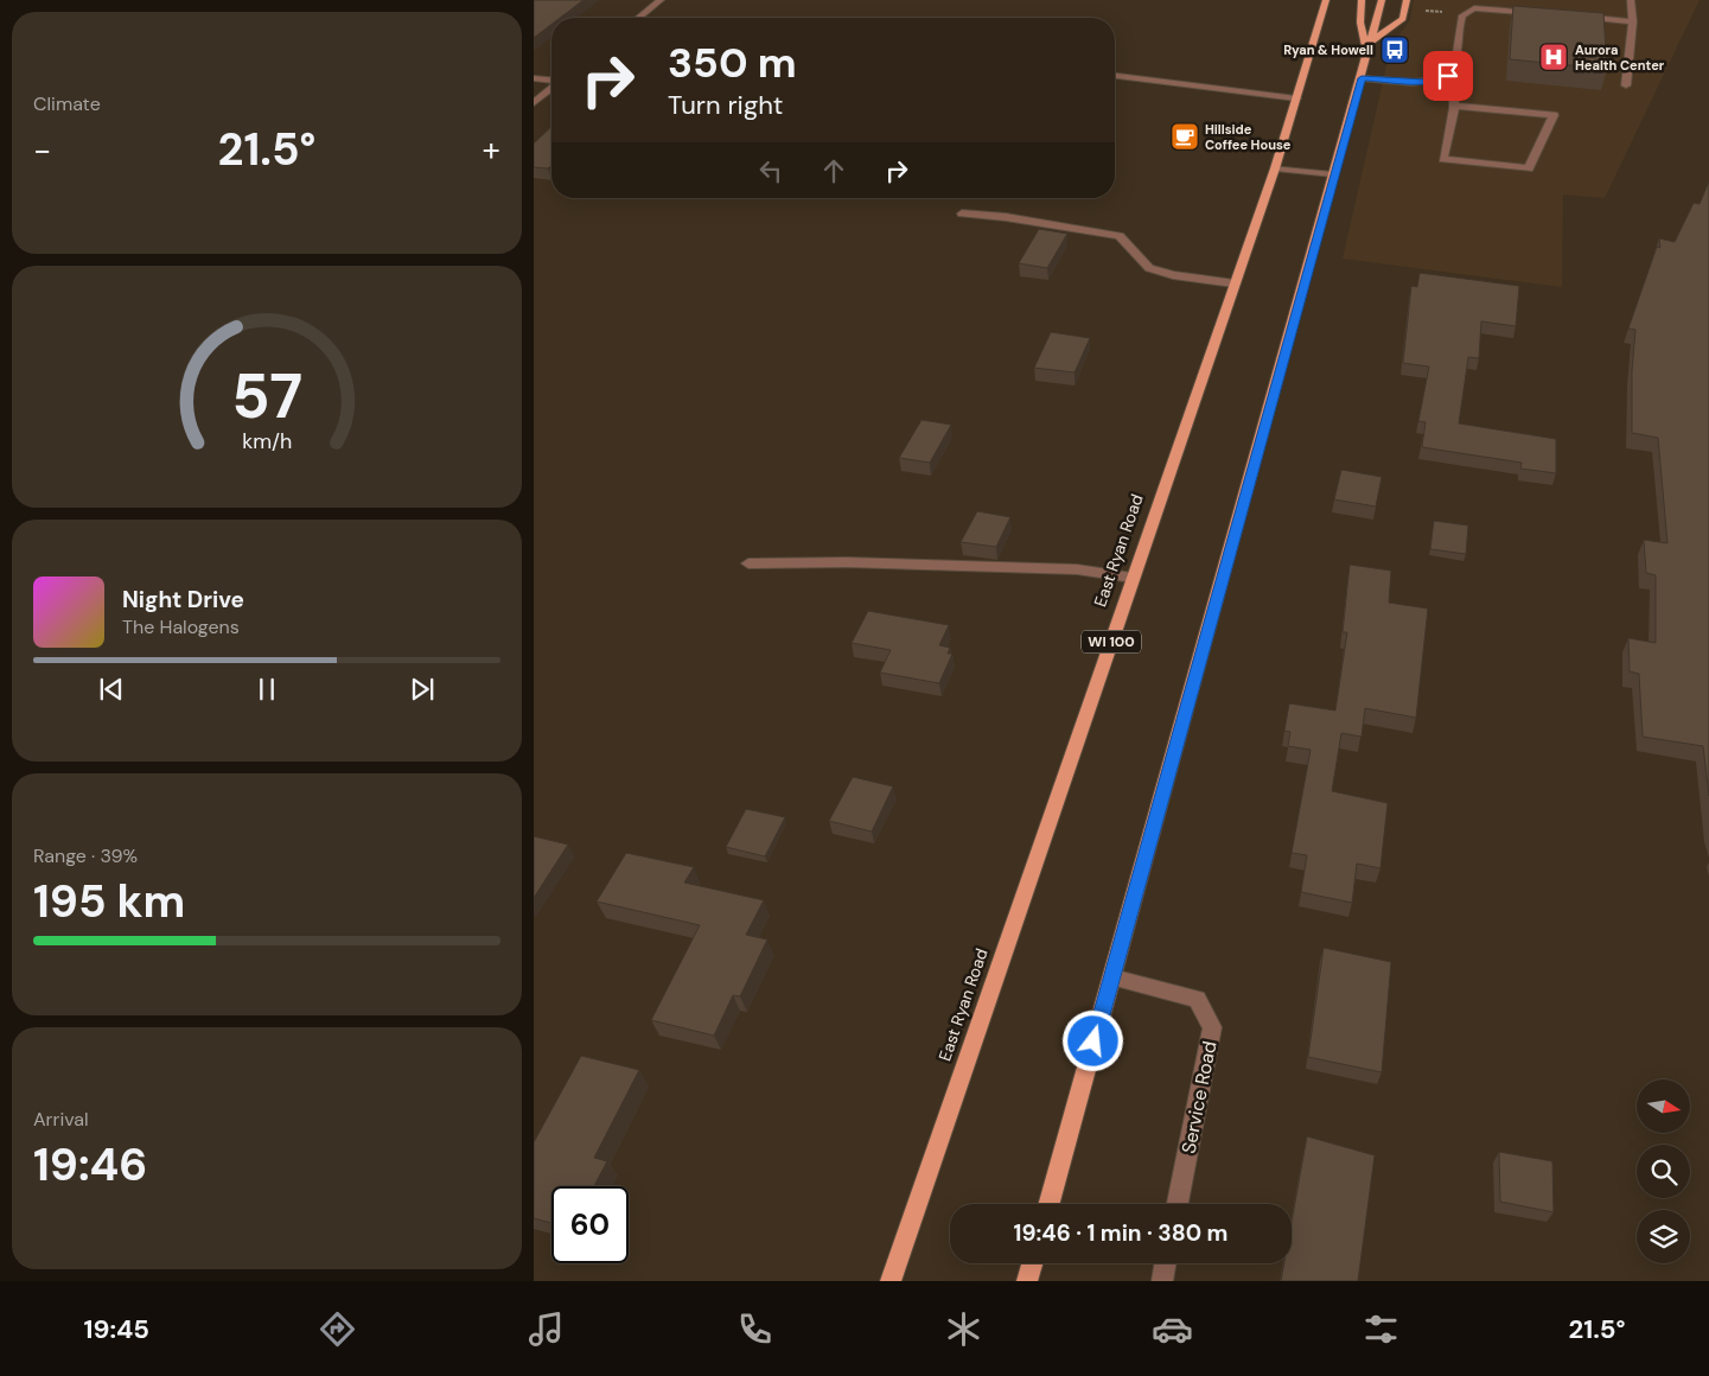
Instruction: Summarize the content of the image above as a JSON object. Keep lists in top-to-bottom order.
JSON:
{
  "streets": {
    "main road": ["East Ryan Road", "WI 100"],
    "street": ["Service Road"]
  },
  "places": {
    "bus stop": ["Ryan & Howell"],
    "hospital": ["Aurora Health Center"],
    "cafe": ["Hillside Coffee House"]
  },
  "north": "right",
  "page": {
    "tile": [
      "Climate",
      ["Range · 39%", "195 km"],
      ["Arrival", "19:46"]
    ],
    "turn": ["350 m", "Turn right"],
    "heat": ["−", "21.5°", "+"],
    "song": ["Night Drive", "The Halogens"],
    "limit": "60",
    "trip": "19:46 · 1 min · 380 m",
    "tabs": ["19:45", "21.5°"],
    "gauge": ["57", "km/h"]
  }
}
